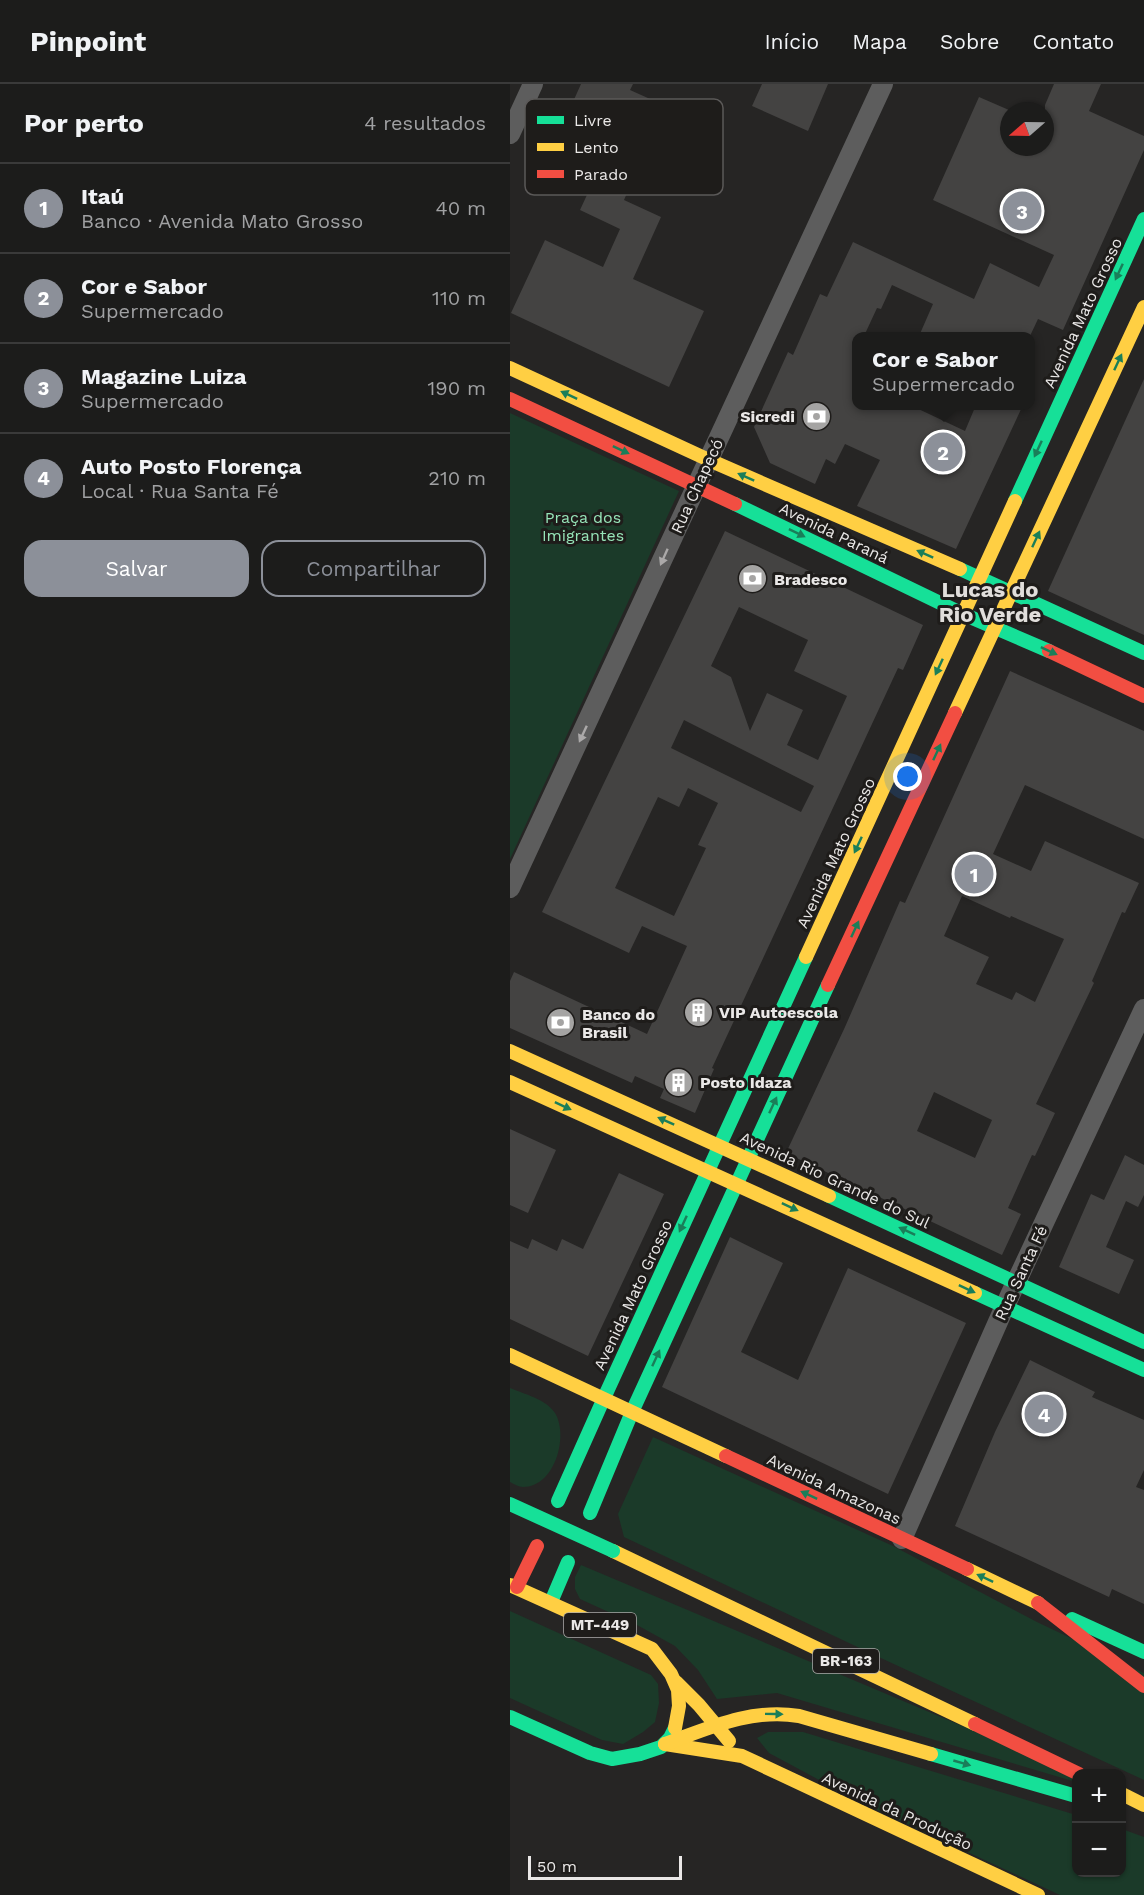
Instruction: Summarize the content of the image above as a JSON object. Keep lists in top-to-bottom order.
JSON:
{
  "streets": {
    "main road": [
      "Avenida Mato Grosso",
      "Avenida Paraná",
      "Avenida Rio Grande do Sul",
      "Avenida Amazonas",
      "MT-449",
      "BR-163",
      "Avenida da Produção"
    ],
    "street": ["Rua Chapecó", "Rua Santa Fé"]
  },
  "crossings": [
    ["Avenida Mato Grosso", "Avenida Paraná"],
    ["Avenida Mato Grosso", "Avenida Rio Grande do Sul"],
    ["Avenida Mato Grosso", "Avenida Amazonas"],
    ["Rua Chapecó", "Avenida Paraná"],
    ["Avenida Rio Grande do Sul", "Rua Santa Fé"],
    ["Rua Santa Fé", "Avenida Amazonas"],
    ["MT-449", "Avenida da Produção"]
  ],
  "one_way": ["Rua Chapecó", "Avenida Amazonas"],
  "districts": ["Lucas do Rio Verde"],
  "parks": ["Praça dos Imigrantes"],
  "places": {
    "bank": ["Sicredi", "Bradesco", "Banco do Brasil"],
    "building": ["VIP Autoescola", "Posto Idaza"]
  },
  "legend": ["Livre", "Lento", "Parado"],
  "scale_bar": "50 m",
  "north": "left",
  "page": {
    "header": "Pinpoint",
    "nav": [
      "Início",
      "Mapa",
      "Sobre",
      "Contato"
    ],
    "heading": ["Por perto", "4 resultados"],
    "list": [
      {
        "mark": "1",
        "name": "Itaú",
        "note": "Banco · Avenida Mato Grosso",
        "value": "40 m"
      },
      {
        "mark": "2",
        "name": "Cor e Sabor",
        "note": "Supermercado",
        "value": "110 m"
      },
      {
        "mark": "3",
        "name": "Magazine Luiza",
        "note": "Supermercado",
        "value": "190 m"
      },
      {
        "mark": "4",
        "name": "Auto Posto Florença",
        "note": "Local · Rua Santa Fé",
        "value": "210 m"
      }
    ],
    "pins": [
      "3",
      "2",
      "1",
      "4"
    ],
    "popup": ["Cor e Sabor", "Supermercado"],
    "buttons": ["Salvar", "Compartilhar"],
    "map_buttons": ["+", "−"],
    "scale": "50 m"
  }
}
